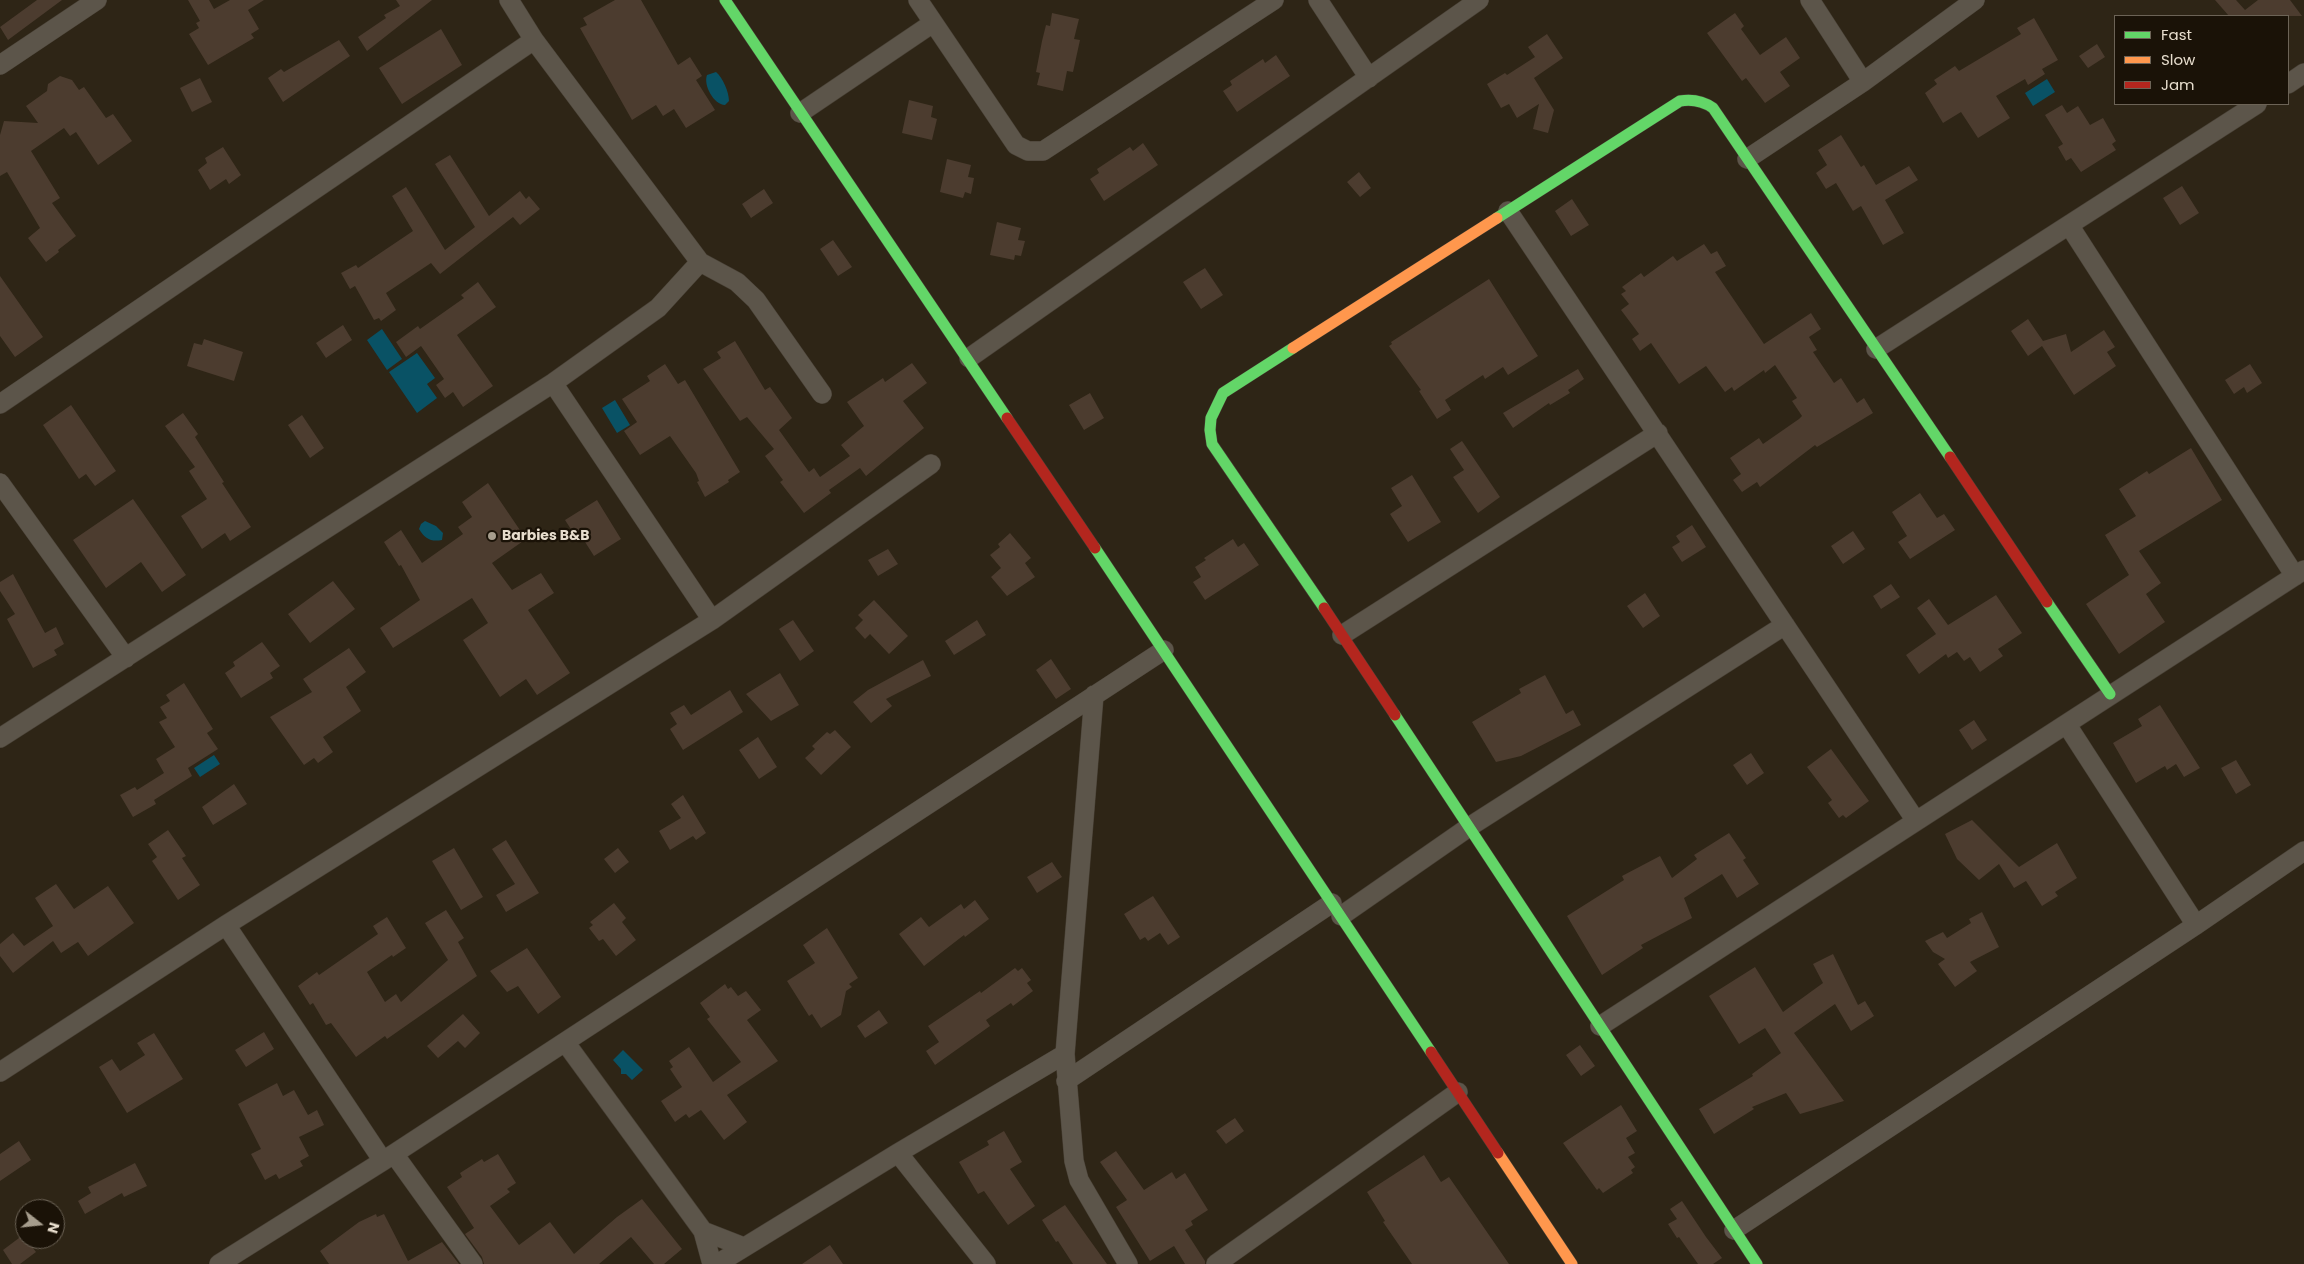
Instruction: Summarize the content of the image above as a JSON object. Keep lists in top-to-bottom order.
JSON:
{
  "places": ["Barbies B&B"],
  "legend": ["Fast", "Slow", "Jam"],
  "north": "right"
}
